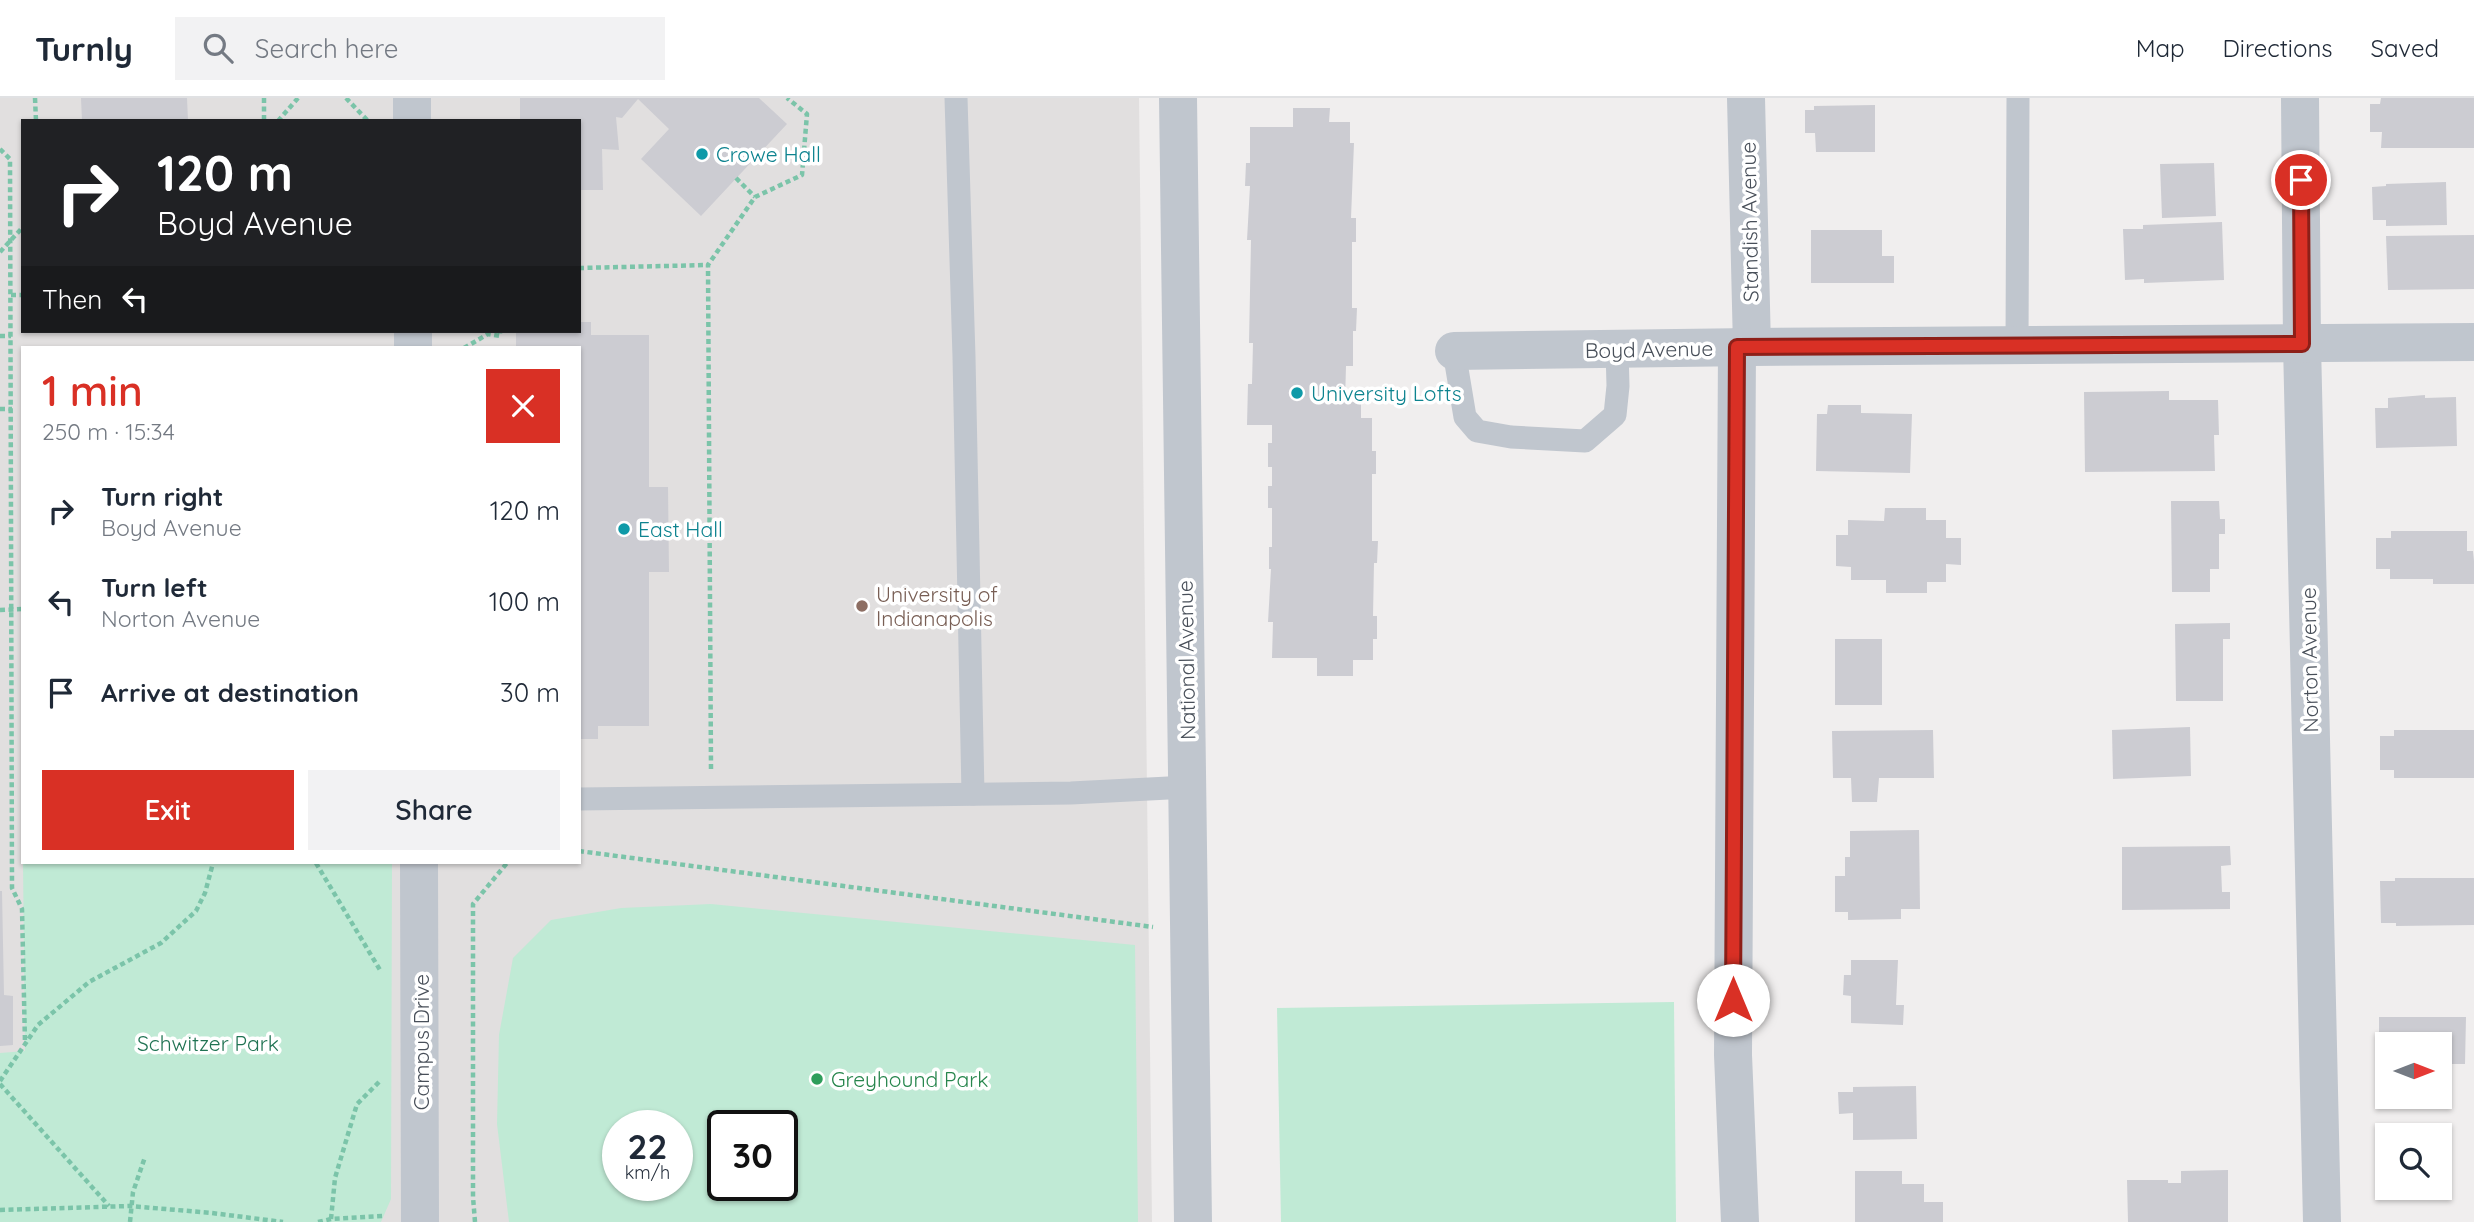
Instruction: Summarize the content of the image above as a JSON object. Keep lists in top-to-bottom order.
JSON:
{
  "streets": {
    "street": [
      "Standish Avenue",
      "Boyd Avenue",
      "National Avenue",
      "Norton Avenue",
      "Campus Drive"
    ]
  },
  "crossings": [
    ["Standish Avenue", "Boyd Avenue"],
    ["Boyd Avenue", "Norton Avenue"]
  ],
  "parks": ["Schwitzer Park"],
  "places": [
    "Crowe Hall",
    "University Lofts",
    "East Hall",
    "University of Indianapolis",
    "Greyhound Park"
  ],
  "north": "right",
  "page": {
    "header": "Turnly",
    "search": "Search here",
    "nav": ["Map", "Directions", "Saved"],
    "turn": ["120 m", "Boyd Avenue"],
    "then": "Then",
    "heading": ["1 min", "250 m · 15:34"],
    "list": [
      {
        "name": "Turn right",
        "note": "Boyd Avenue",
        "value": "120 m"
      },
      {
        "name": "Turn left",
        "note": "Norton Avenue",
        "value": "100 m"
      },
      {
        "name": "Arrive at destination",
        "value": "30 m"
      }
    ],
    "buttons": ["Exit", "Share"],
    "speed": "22 km/h",
    "limit": "30"
  }
}
